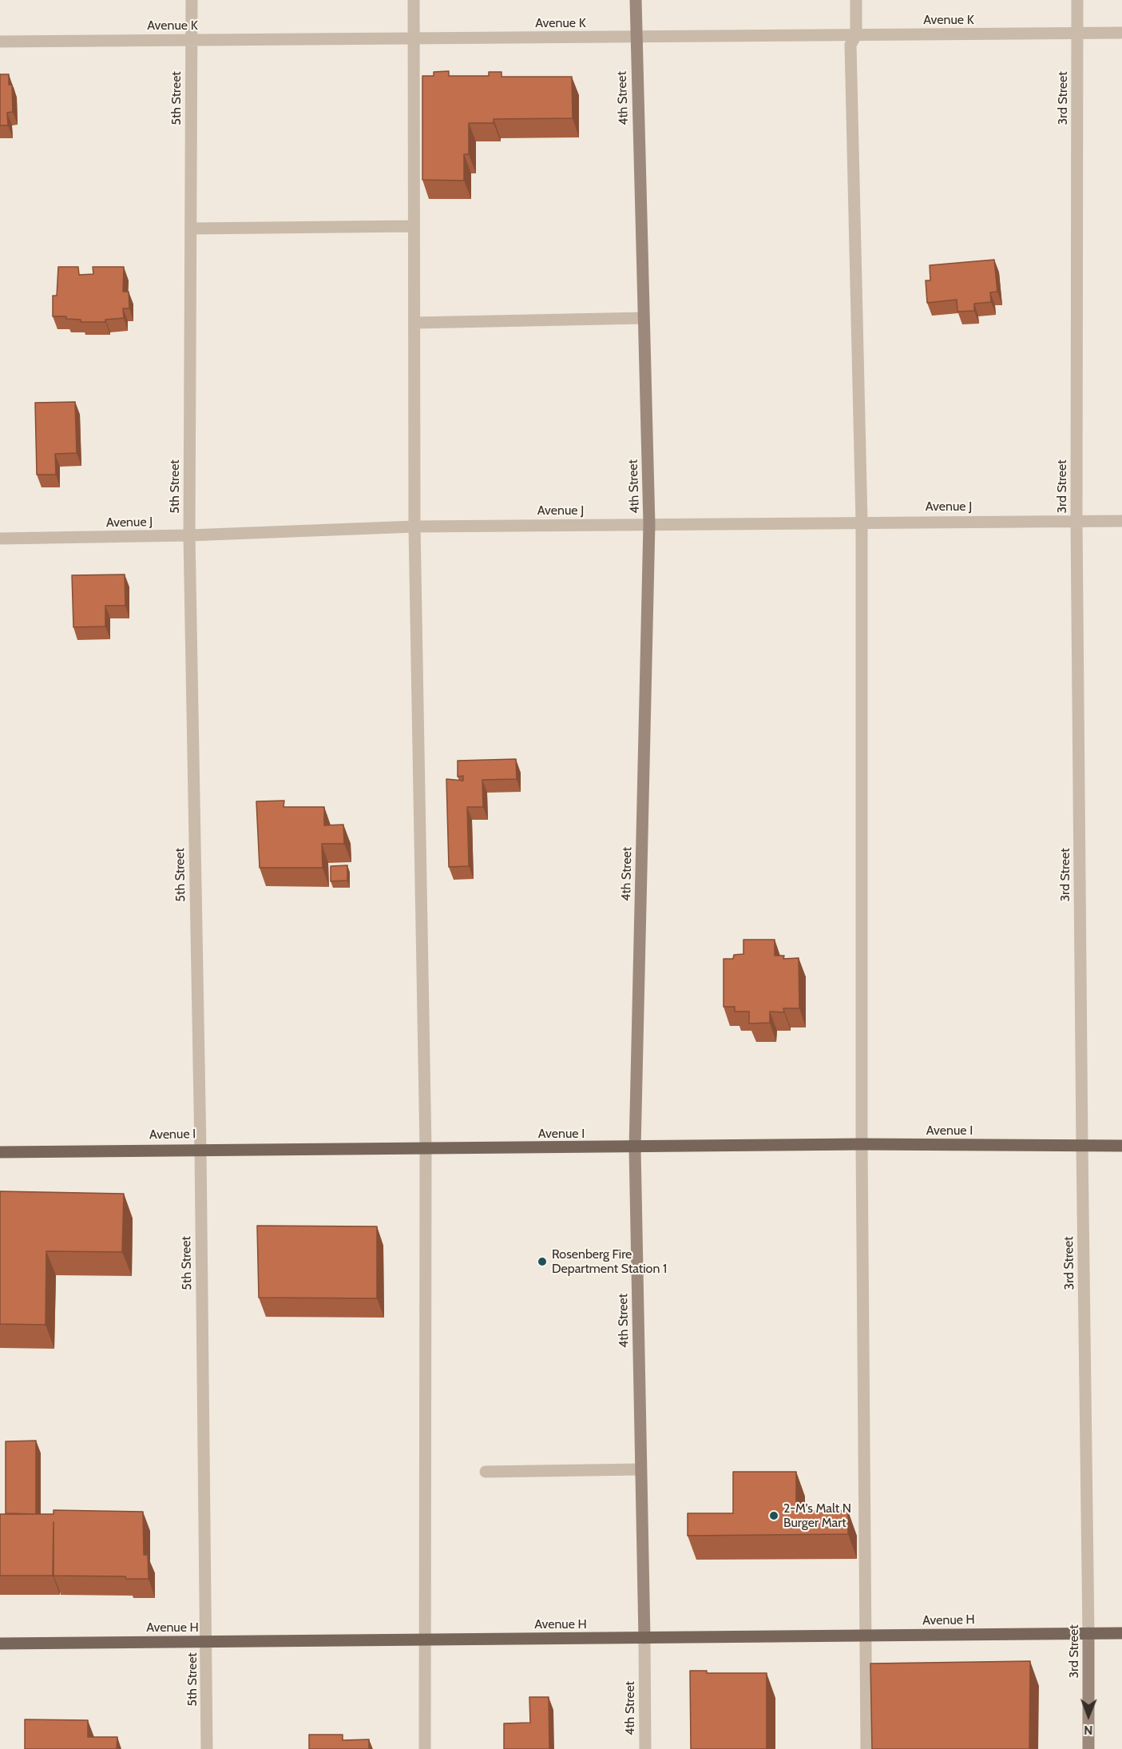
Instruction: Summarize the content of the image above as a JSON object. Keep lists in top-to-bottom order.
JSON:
{
  "streets": {
    "main road": ["Avenue I", "Avenue H"],
    "street": [
      "Avenue K",
      "5th Street",
      "4th Street",
      "3rd Street",
      "Avenue J"
    ]
  },
  "crossings": [
    ["Avenue K", "5th Street"],
    ["Avenue K", "4th Street"],
    ["Avenue K", "3rd Street"],
    ["5th Street", "Avenue J"],
    ["5th Street", "Avenue I"],
    ["5th Street", "Avenue H"],
    ["4th Street", "Avenue J"],
    ["4th Street", "Avenue I"],
    ["4th Street", "Avenue H"],
    ["3rd Street", "Avenue J"],
    ["3rd Street", "Avenue I"],
    ["3rd Street", "Avenue H"]
  ],
  "places": ["Rosenberg Fire Department Station 1", "2-M's Malt N Burger Mart"],
  "north": "bottom"
}
